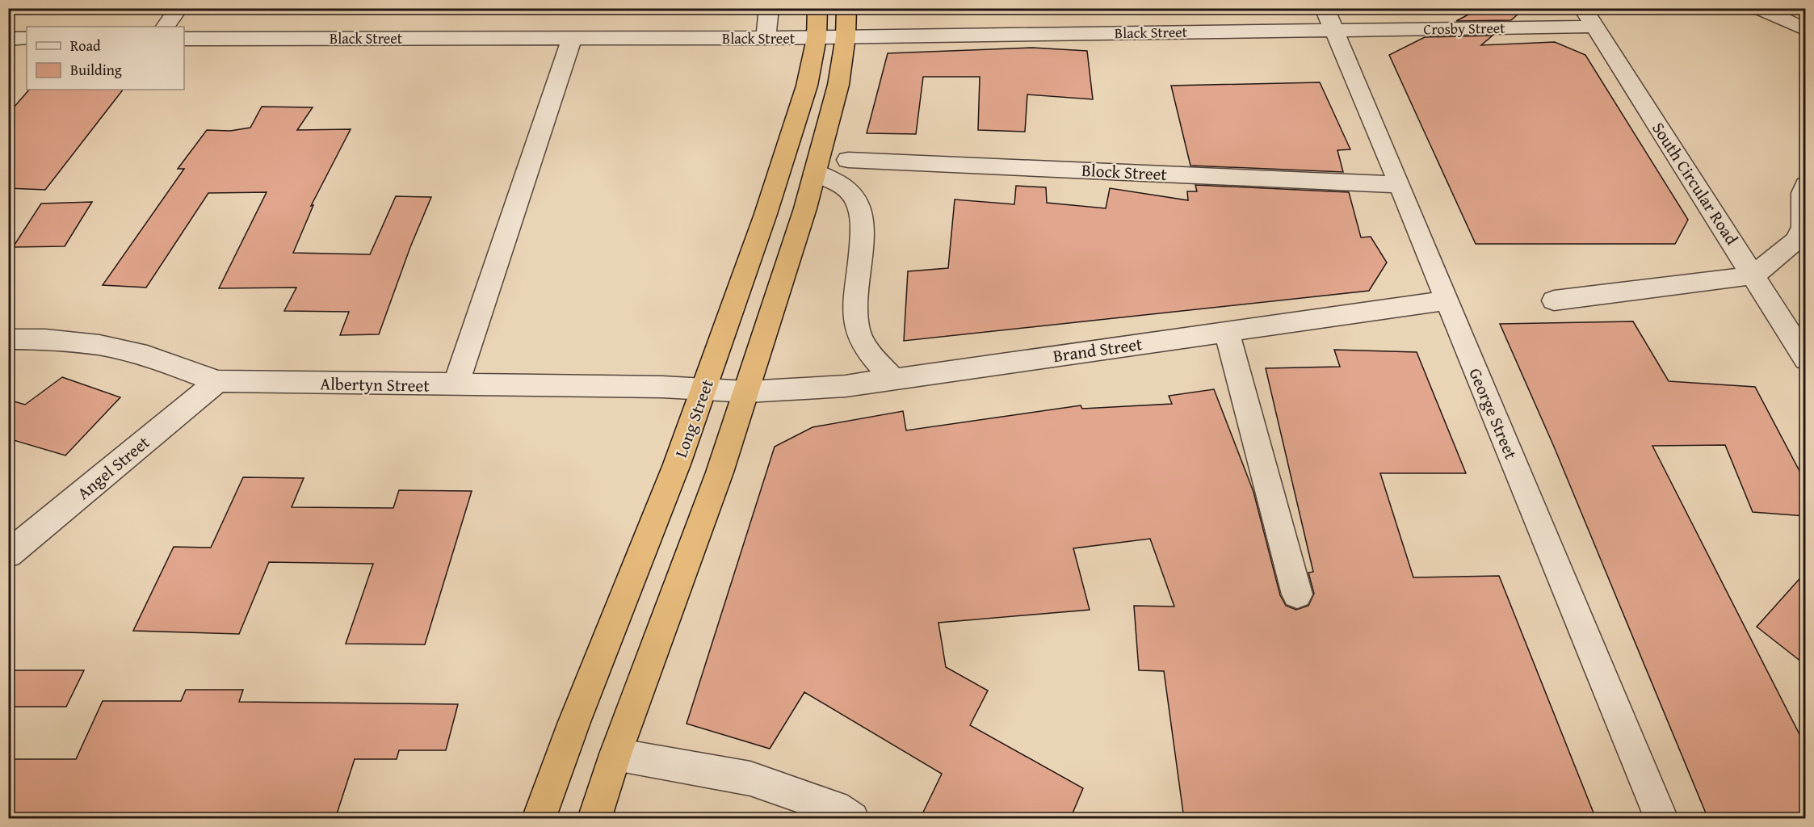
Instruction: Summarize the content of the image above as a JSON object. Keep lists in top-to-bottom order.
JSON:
{
  "streets": {
    "highway": ["Long Street"],
    "street": [
      "Crosby Street",
      "Black Street",
      "Block Street",
      "South Circular Road",
      "Brand Street",
      "Albertyn Street",
      "George Street",
      "Angel Street"
    ]
  },
  "crossings": [
    ["Crosby Street", "Black Street"],
    ["Crosby Street", "South Circular Road"],
    ["Crosby Street", "George Street"],
    ["Black Street", "George Street"],
    ["Black Street", "Long Street"],
    ["Block Street", "George Street"],
    ["Brand Street", "Albertyn Street"],
    ["Brand Street", "George Street"],
    ["Albertyn Street", "Long Street"],
    ["Albertyn Street", "Angel Street"]
  ],
  "legend": ["Road", "Building"]
}
